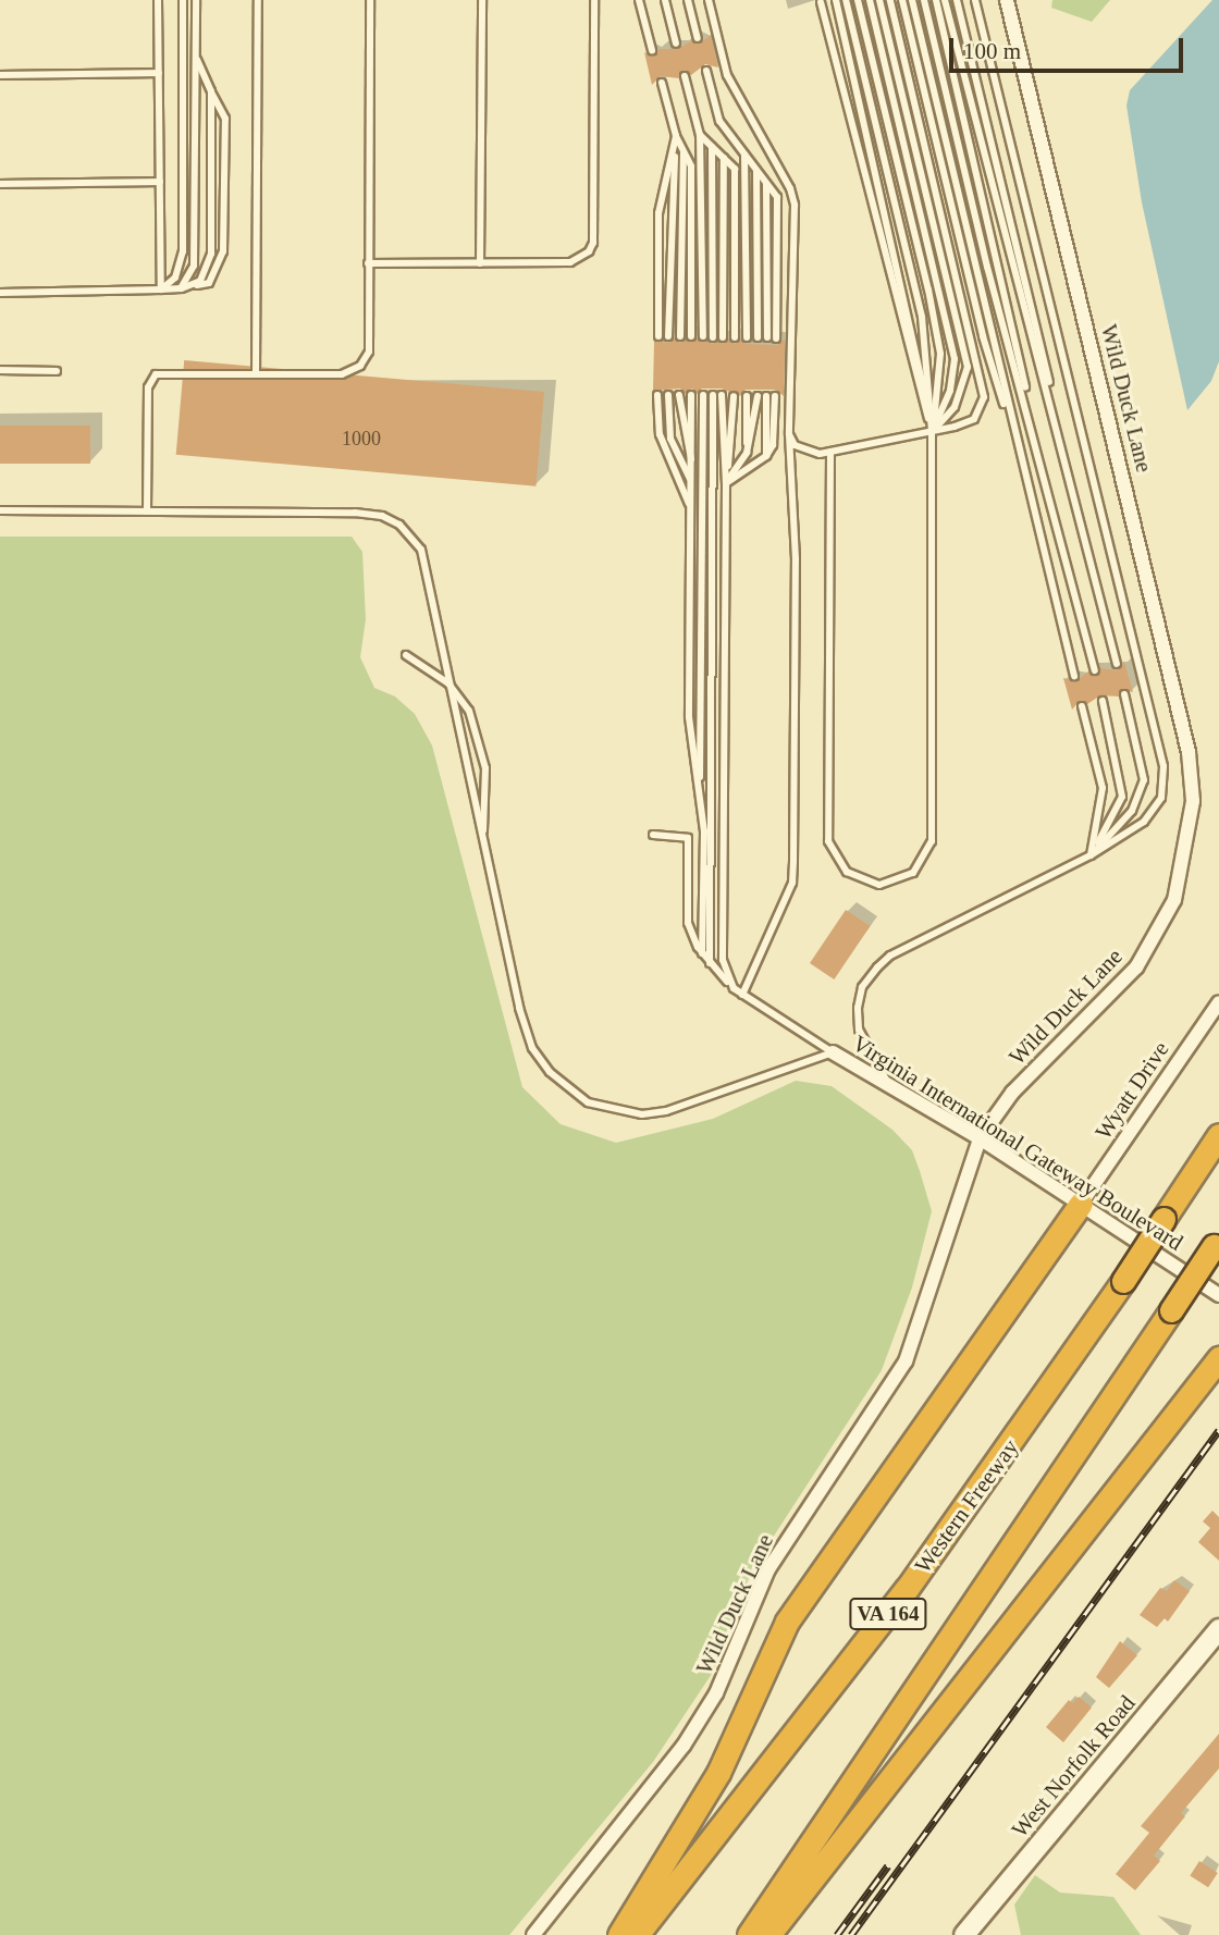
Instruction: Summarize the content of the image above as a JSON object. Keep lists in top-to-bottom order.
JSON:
{
  "streets": {
    "highway": ["Western Freeway", "VA 164"],
    "street": [
      "Wild Duck Lane",
      "Wyatt Drive",
      "Virginia International Gateway Boulevard",
      "West Norfolk Road"
    ]
  },
  "crossings": [
    ["Wild Duck Lane", "Virginia International Gateway Boulevard"],
    ["Wyatt Drive", "Virginia International Gateway Boulevard"]
  ],
  "house_numbers": ["1000"],
  "scale_bar": "100 m"
}
